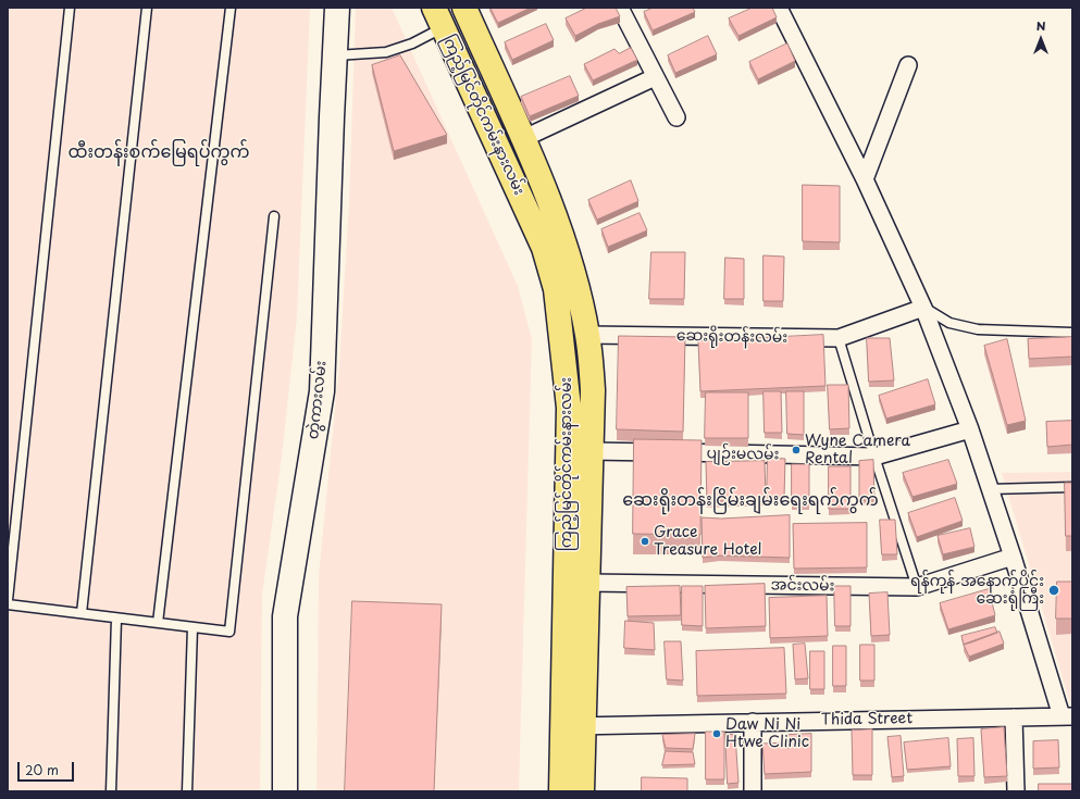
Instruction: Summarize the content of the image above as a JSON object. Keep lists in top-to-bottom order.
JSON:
{
  "streets": {
    "main road": ["ကြည့်မြင်တိုင်ကမ်းနားလမ်း", "တွဲကားလမ်း"],
    "street": [
      "ဆေးရိုးတန်းလမ်း",
      "ပျဉ်းမလမ်း",
      "အင်းလမ်း",
      "Thida Street"
    ]
  },
  "crossings": [
    ["ကြည့်မြင်တိုင်ကမ်းနားလမ်း", "ဆေးရိုးတန်းလမ်း"],
    ["ကြည့်မြင်တိုင်ကမ်းနားလမ်း", "ပျဉ်းမလမ်း"],
    ["ကြည့်မြင်တိုင်ကမ်းနားလမ်း", "အင်းလမ်း"],
    ["ကြည့်မြင်တိုင်ကမ်းနားလမ်း", "Thida Street"]
  ],
  "districts": ["ထီးတန်းစက်မြေရပ်ကွက်", "ဆေးရိုးတန်းငြိမ်းချမ်းရေးရက်ကွက်"],
  "places": [
    "Wyne Camera Rental",
    "Grace Treasure Hotel",
    "ရန်ကုန် အနောက်ပိုင်း ဆေးရုံကြီး",
    "Daw Ni Ni Htwe Clinic"
  ],
  "scale_bar": "20 m",
  "north": "top"
}
